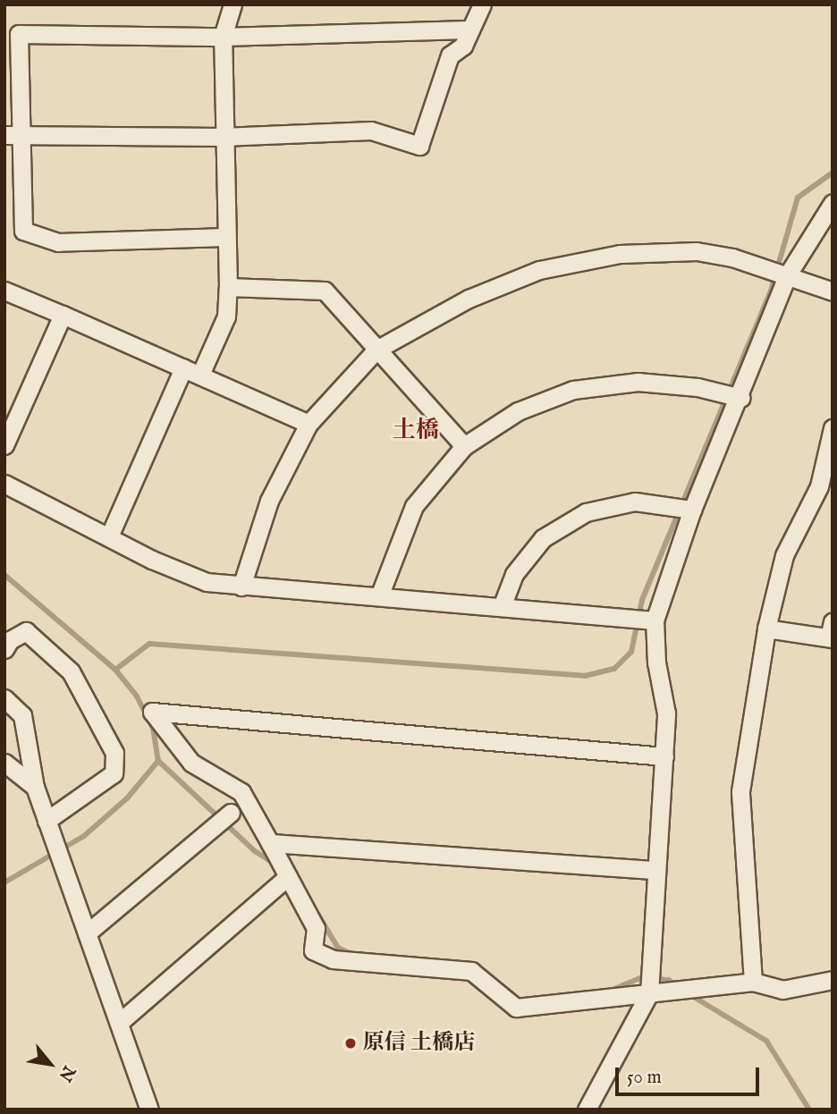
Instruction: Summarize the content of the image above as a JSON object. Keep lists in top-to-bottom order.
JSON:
{
  "districts": ["土橋"],
  "places": ["原信 土橋店"],
  "scale_bar": "50 m",
  "north": "bottom right"
}
